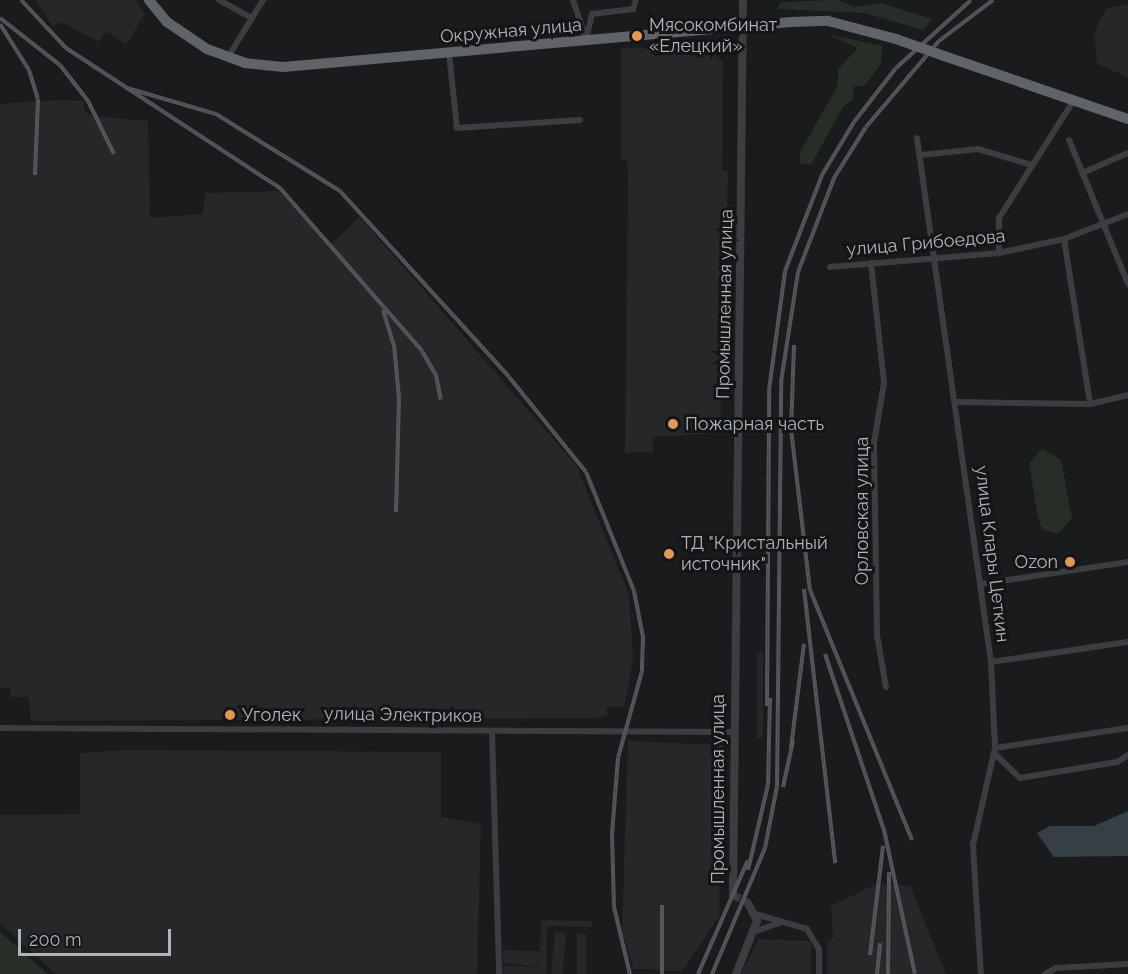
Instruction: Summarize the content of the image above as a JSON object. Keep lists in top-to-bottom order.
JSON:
{
  "streets": {
    "highway": ["Окружная улица"],
    "street": [
      "улица Грибоедова",
      "Промышленная улица",
      "Орловская улица",
      "улица Клары Цеткин",
      "улица Электриков"
    ]
  },
  "crossings": [
    ["Окружная улица", "Промышленная улица"],
    ["улица Грибоедова", "Орловская улица"],
    ["улица Грибоедова", "улица Клары Цеткин"],
    ["Промышленная улица", "улица Электриков"]
  ],
  "places": [
    "Мясокомбинат «Елецкий»",
    "Пожарная часть",
    "ТД \"Кристальный источник\"",
    "Ozon",
    "Уголек"
  ],
  "scale_bar": "200 m"
}
